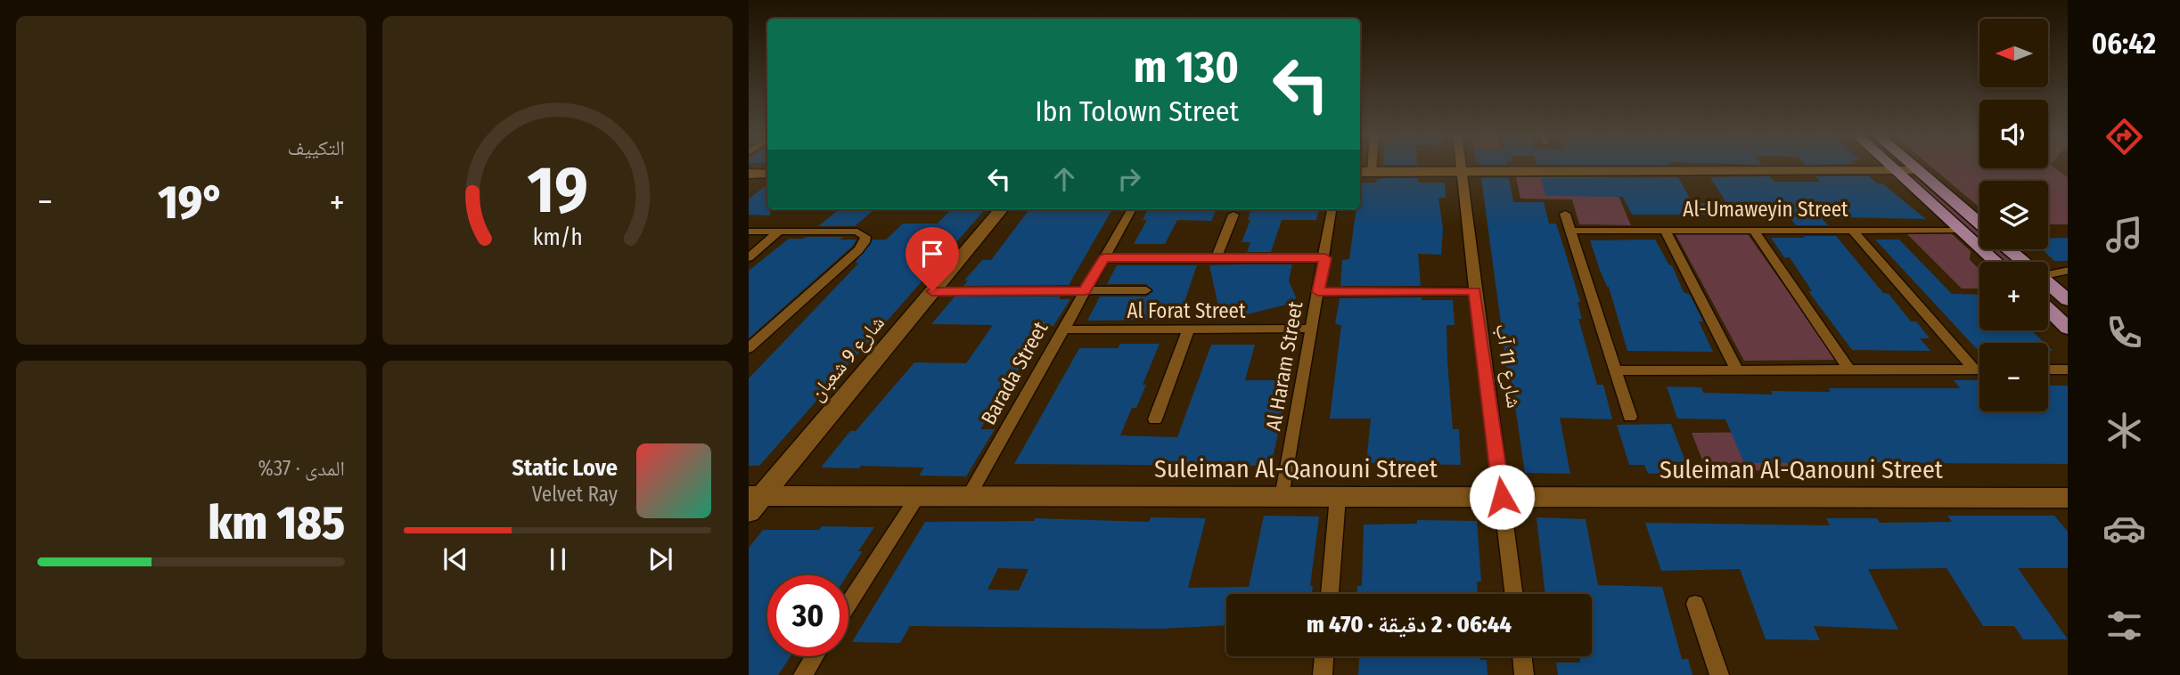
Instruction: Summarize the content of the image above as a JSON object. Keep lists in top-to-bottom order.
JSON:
{
  "streets": {
    "street": [
      "Al-Umaweyin Street",
      "Al Forat Street",
      "شارع 9 شعبان",
      "Al Haram Street",
      "شارع 11 آب",
      "Barada Street",
      "Suleiman Al-Qanouni Street"
    ]
  },
  "crossings": [
    ["Al Forat Street", "Al Haram Street"],
    ["Al Forat Street", "Barada Street"],
    ["شارع 9 شعبان", "Suleiman Al-Qanouni Street"],
    ["Al Haram Street", "Suleiman Al-Qanouni Street"],
    ["شارع 11 آب", "Suleiman Al-Qanouni Street"],
    ["Barada Street", "Suleiman Al-Qanouni Street"]
  ],
  "north": "left",
  "page": {
    "tabs": "06:42",
    "tile": [
      "التكييف",
      ["المدى · 37%", "185 km"]
    ],
    "map_buttons": ["+", "−"],
    "turn": ["130 m", "Ibn Tolown Street"],
    "heat": ["−", "19°", "+"],
    "song": ["Static Love", "Velvet Ray"],
    "limit": "30",
    "trip": "06:44 · 2 دقيقة · 470 m",
    "gauge": ["19", "km/h"]
  }
}
